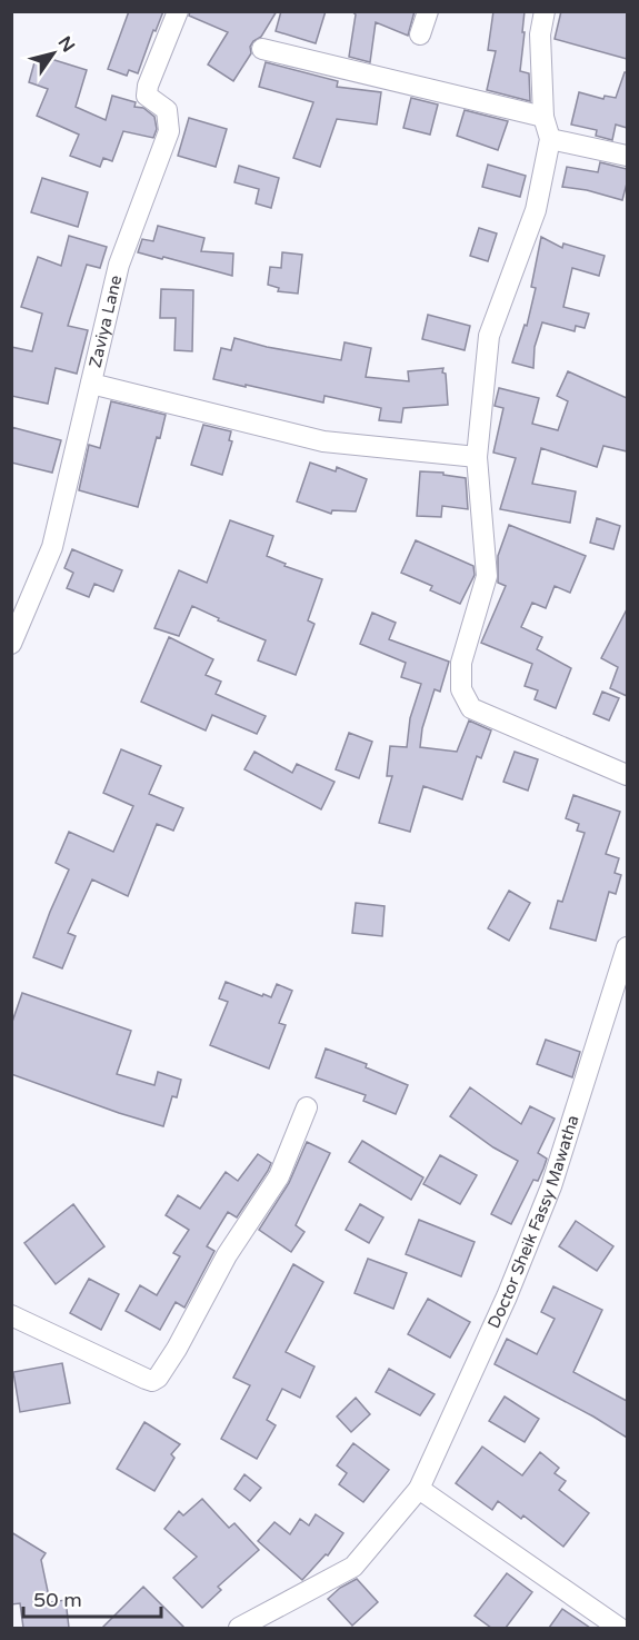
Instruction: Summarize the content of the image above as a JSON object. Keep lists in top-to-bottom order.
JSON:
{
  "streets": {
    "street": ["Zaviya Lane", "Doctor Sheik Fassy Mawatha"]
  },
  "scale_bar": "50 m",
  "north": "top right"
}
